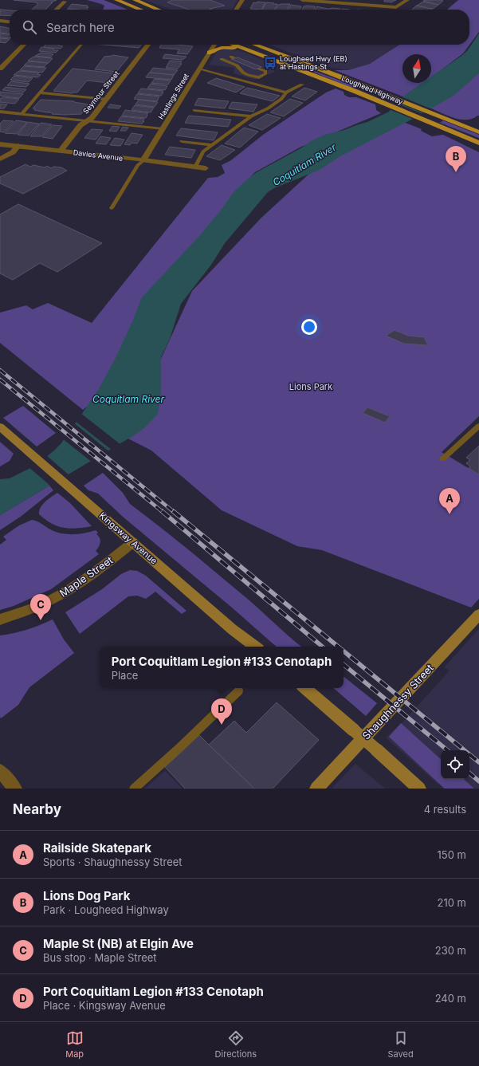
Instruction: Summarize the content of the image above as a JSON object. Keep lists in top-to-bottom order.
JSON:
{
  "streets": {
    "main road": ["Lougheed Highway", "Kingsway Avenue", "Shaughnessy Street"],
    "street": [
      "Seymour Street",
      "Hastings Street",
      "Davies Avenue",
      "Maple Street"
    ]
  },
  "crossings": [
    ["Seymour Street", "Davies Avenue"],
    ["Hastings Street", "Davies Avenue"],
    ["Kingsway Avenue", "Maple Street"]
  ],
  "water": ["Coquitlam River"],
  "parks": ["Lions Park"],
  "places": {
    "bus stop": ["Lougheed Hwy (EB) at Hastings St"]
  },
  "north": "top",
  "page": {
    "search": "Search here",
    "pins": [
      "B",
      "A",
      "C",
      "D"
    ],
    "popup": ["Port Coquitlam Legion #133 Cenotaph", "Place"],
    "heading": ["Nearby", "4 results"],
    "list": [
      {
        "mark": "A",
        "name": "Railside Skatepark",
        "note": "Sports · Shaughnessy Street",
        "value": "150 m"
      },
      {
        "mark": "B",
        "name": "Lions Dog Park",
        "note": "Park · Lougheed Highway",
        "value": "210 m"
      },
      {
        "mark": "C",
        "name": "Maple St (NB) at Elgin Ave",
        "note": "Bus stop · Maple Street",
        "value": "230 m"
      },
      {
        "mark": "D",
        "name": "Port Coquitlam Legion #133 Cenotaph",
        "note": "Place · Kingsway Avenue",
        "value": "240 m"
      }
    ],
    "nav": ["Map", "Directions", "Saved"]
  }
}
